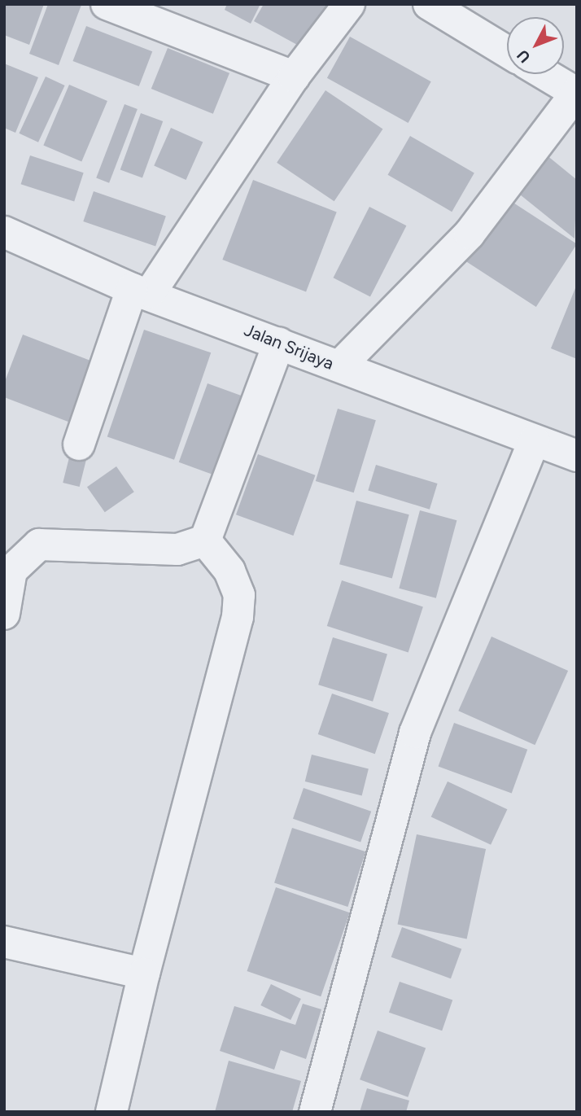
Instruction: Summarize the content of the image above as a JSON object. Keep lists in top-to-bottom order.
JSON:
{
  "streets": {
    "street": ["Jalan Srijaya"]
  },
  "north": "bottom left"
}
